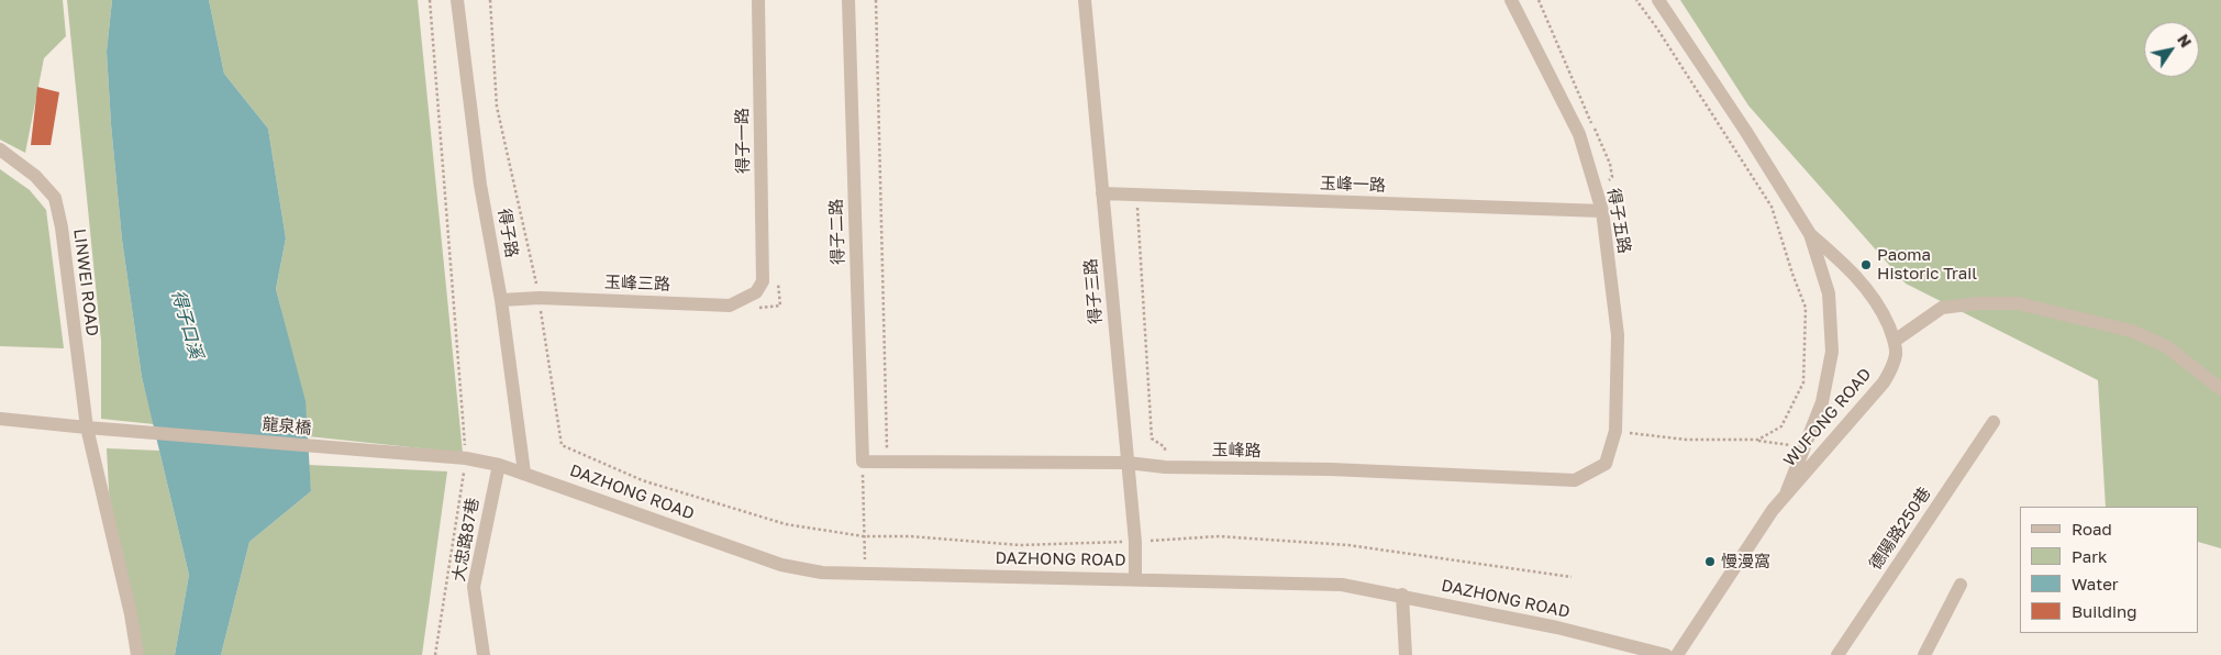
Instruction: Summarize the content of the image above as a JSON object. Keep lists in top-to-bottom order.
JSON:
{
  "streets": {
    "street": [
      "得子一路",
      "玉峰一路",
      "得子五路",
      "得子二路",
      "得子路",
      "LINWEI ROAD",
      "玉峰三路",
      "得子三路",
      "WUFONG ROAD",
      "龍泉橋",
      "玉峰路",
      "DAZHONG ROAD",
      "德陽路250巷",
      "大忠路87巷"
    ]
  },
  "crossings": [
    ["得子一路", "玉峰三路"],
    ["玉峰一路", "得子五路"],
    ["玉峰一路", "得子三路"],
    ["得子五路", "玉峰路"],
    ["得子二路", "玉峰路"],
    ["得子路", "玉峰三路"],
    ["得子路", "DAZHONG ROAD"],
    ["LINWEI ROAD", "龍泉橋"],
    ["得子三路", "玉峰路"],
    ["得子三路", "DAZHONG ROAD"],
    ["龍泉橋", "DAZHONG ROAD"],
    ["DAZHONG ROAD", "大忠路87巷"]
  ],
  "water": ["得子口溪"],
  "places": ["Paoma Historic Trail", "慢漫窩"],
  "legend": [
    "Road",
    "Park",
    "Water",
    "Building"
  ],
  "north": "top right"
}
